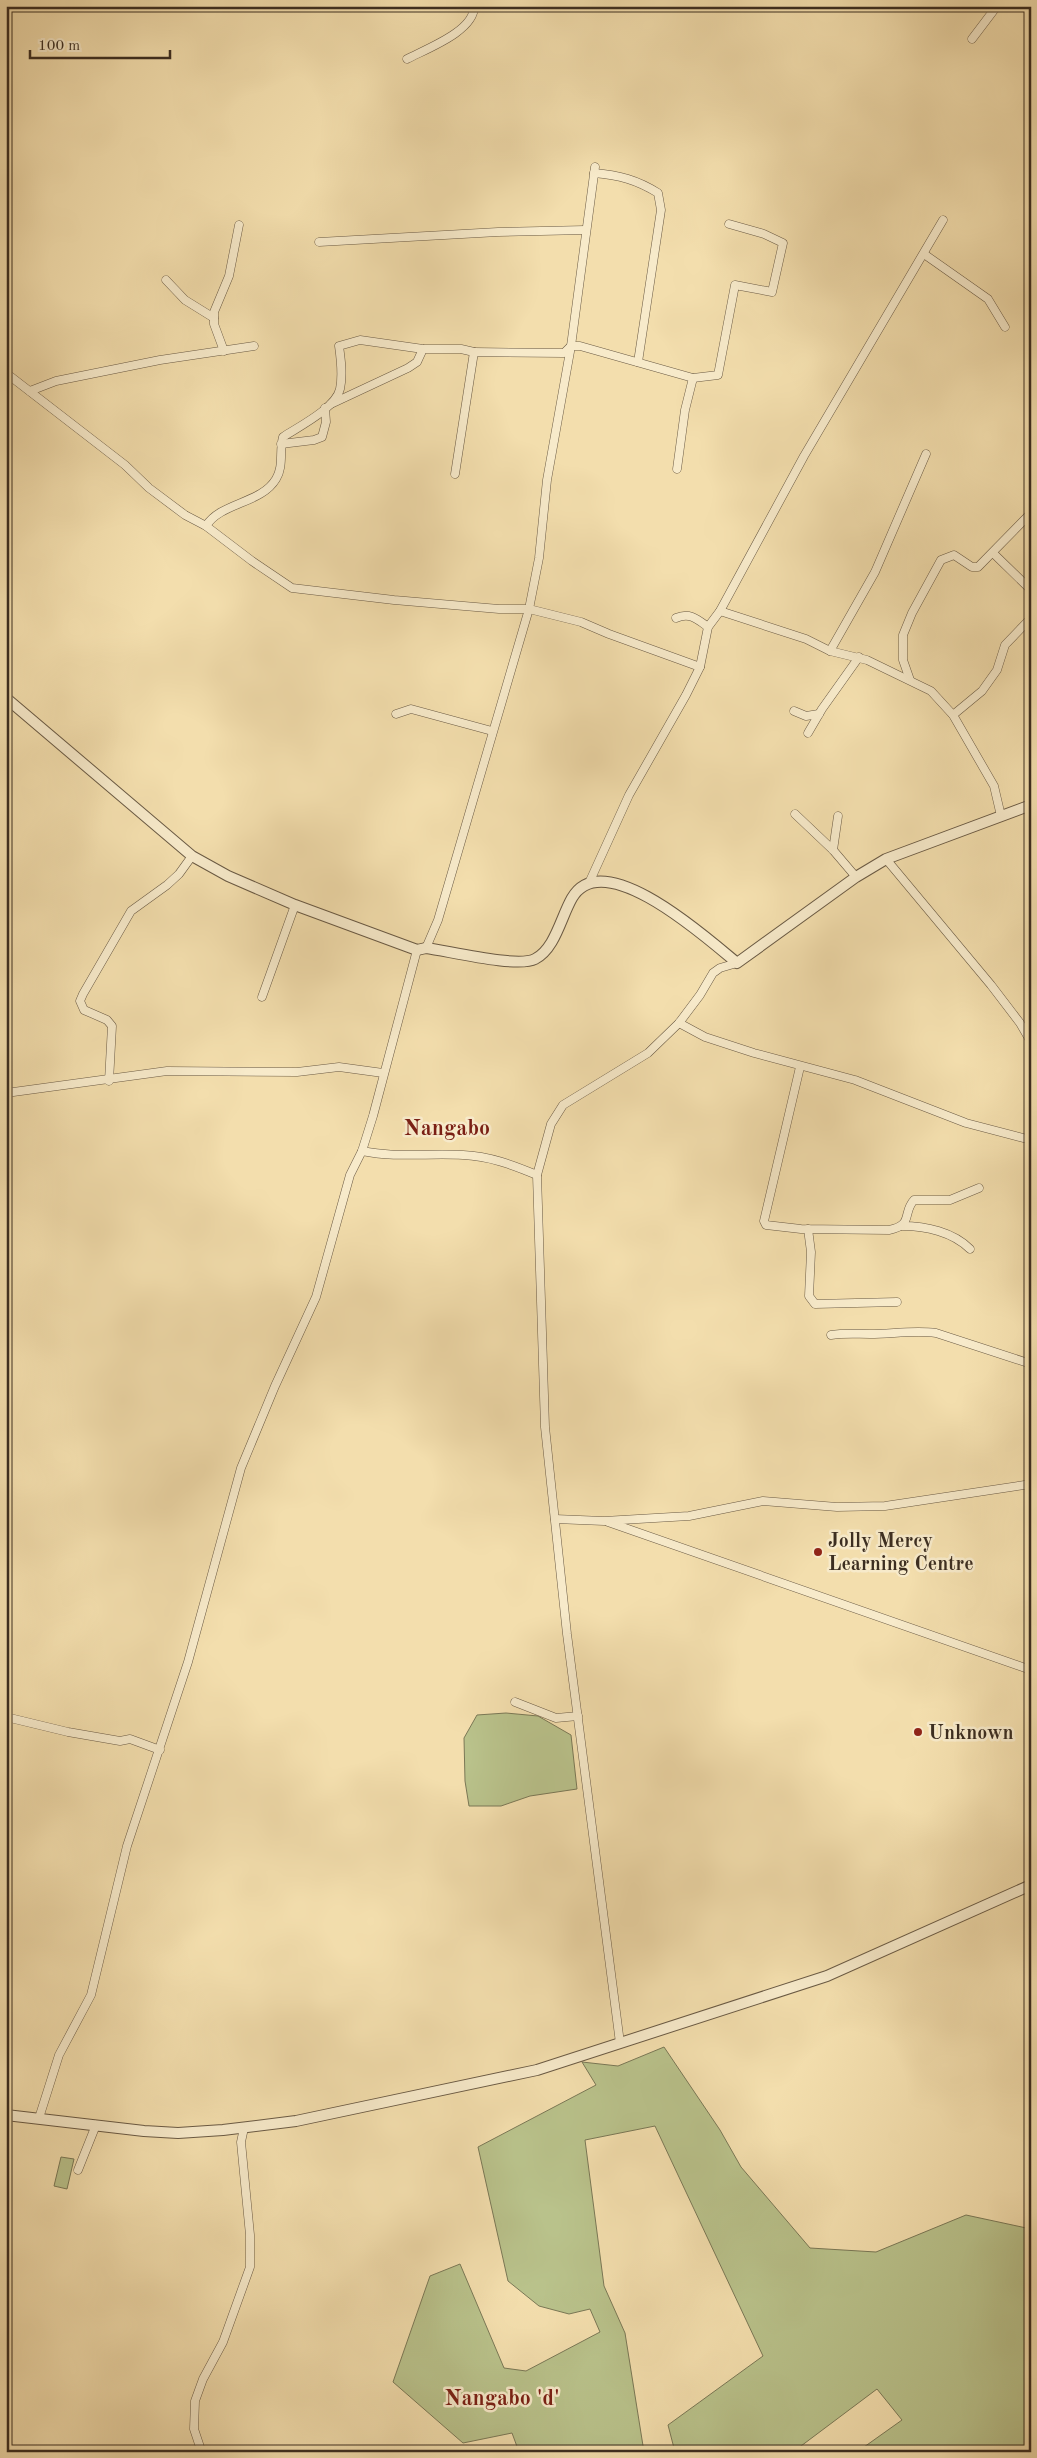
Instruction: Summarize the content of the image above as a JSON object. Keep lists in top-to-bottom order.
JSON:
{
  "districts": ["Nangabo", "Nangabo 'd'"],
  "places": ["Jolly Mercy Learning Centre", "Unknown"],
  "scale_bar": "100 m"
}
